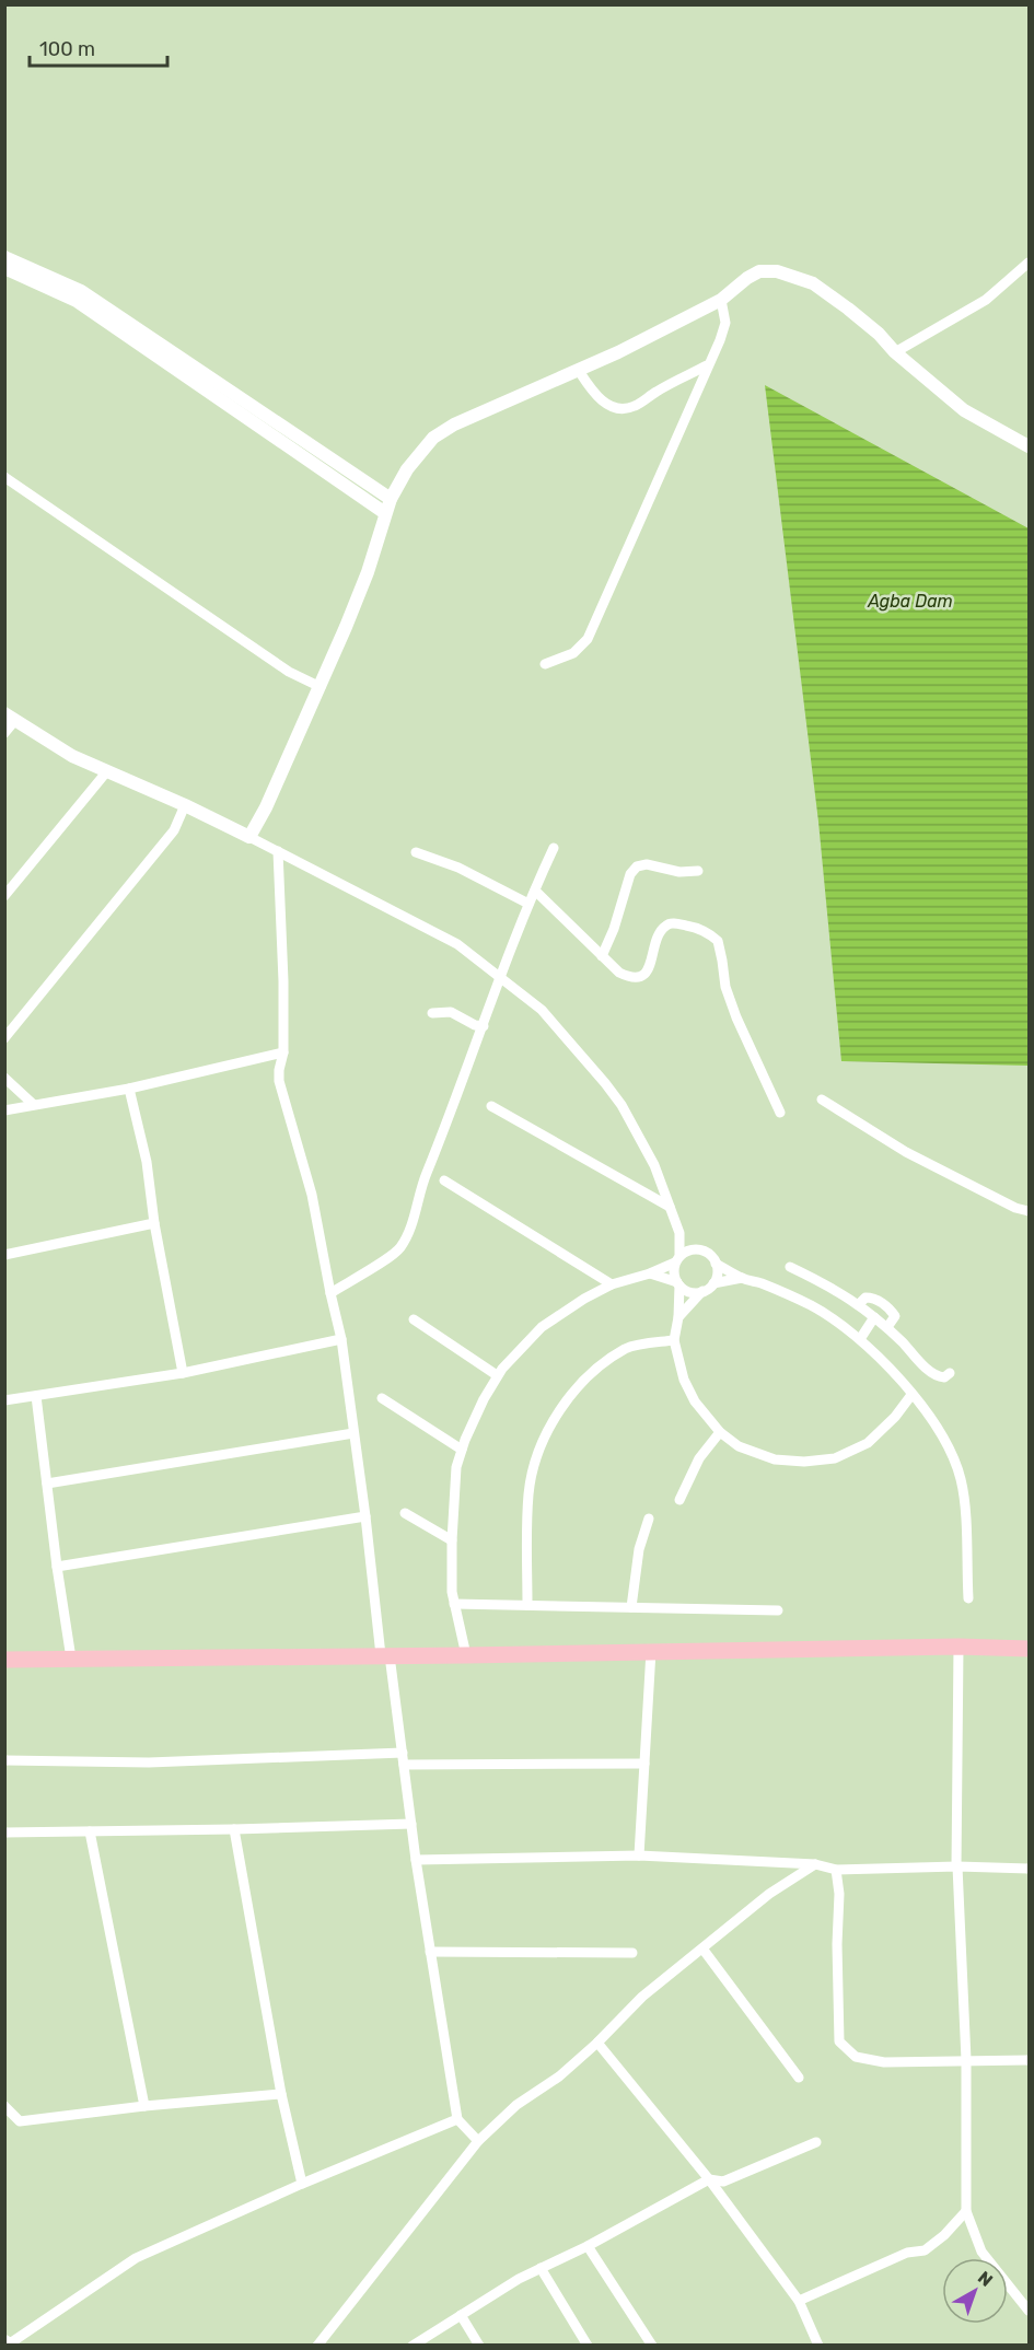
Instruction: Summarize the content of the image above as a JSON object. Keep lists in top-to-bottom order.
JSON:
{
  "water": ["Agba Dam"],
  "scale_bar": "100 m",
  "north": "top right"
}
